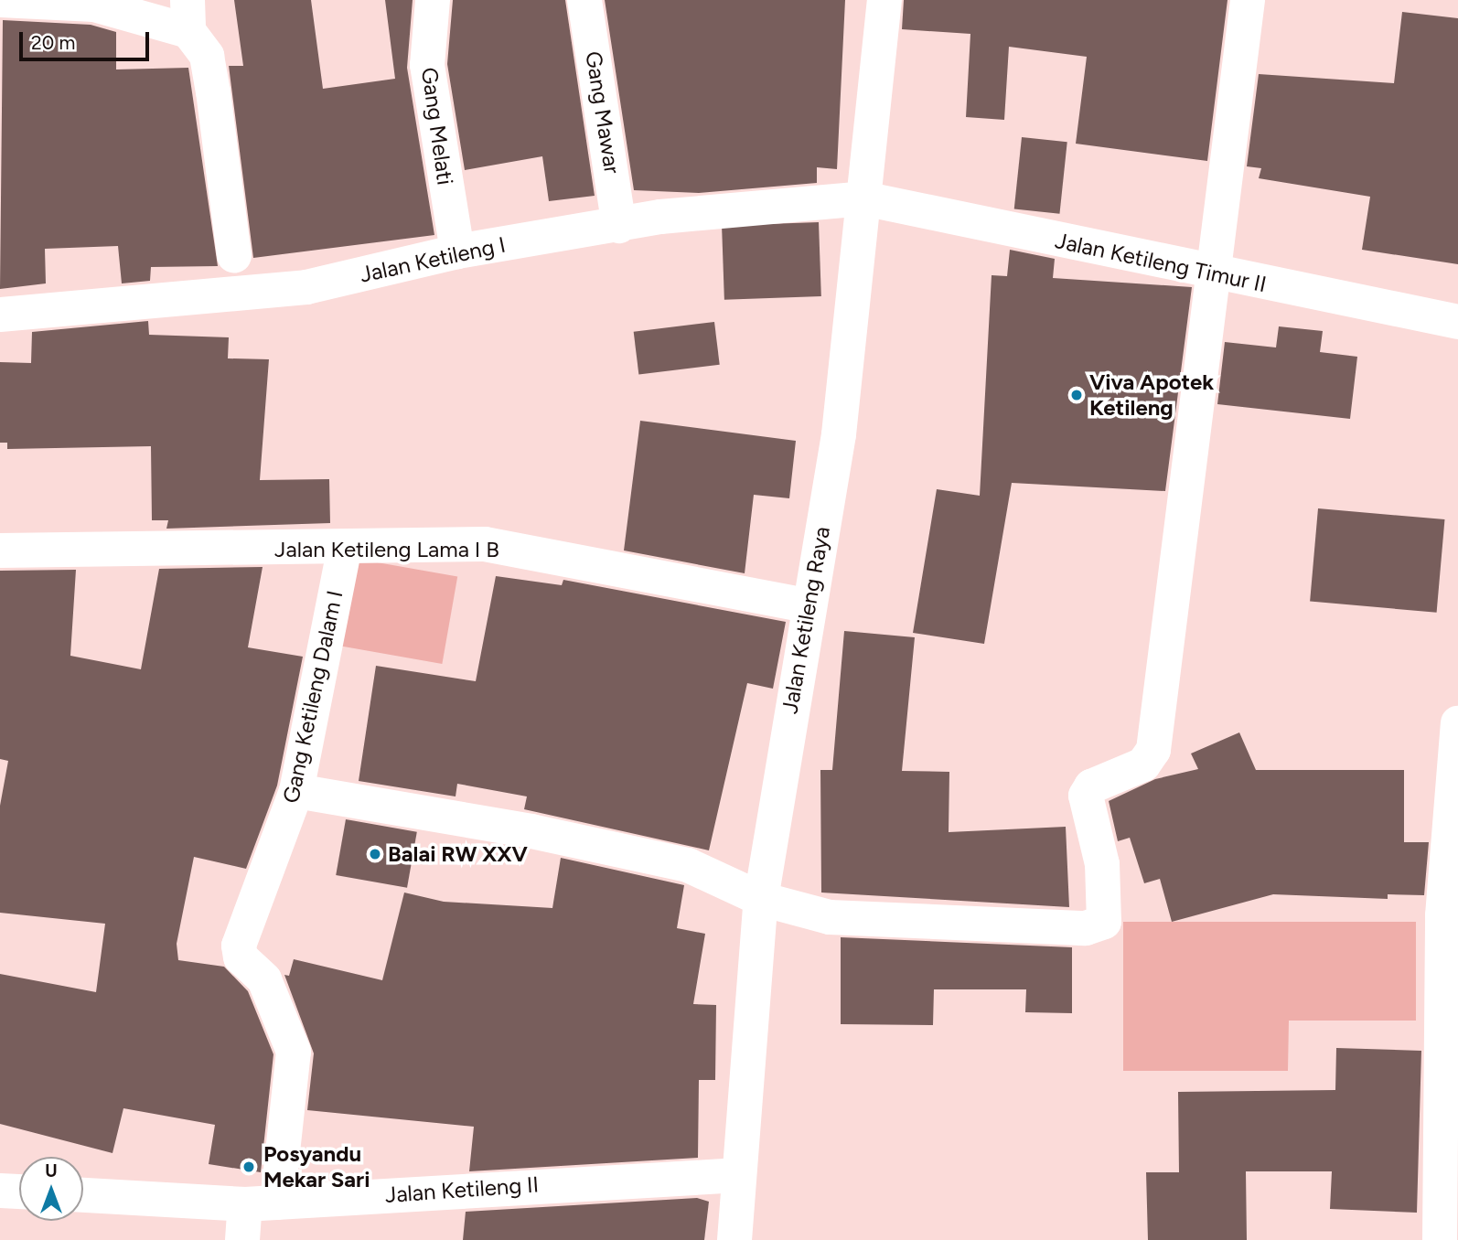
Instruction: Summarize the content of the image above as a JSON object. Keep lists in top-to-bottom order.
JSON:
{
  "streets": {
    "street": [
      "Gang Mawar",
      "Gang Melati",
      "Jalan Ketileng I",
      "Jalan Ketileng Timur II",
      "Jalan Ketileng Lama I B",
      "Jalan Ketileng Raya",
      "Gang Ketileng Dalam I",
      "Jalan Ketileng II"
    ]
  },
  "crossings": [
    ["Gang Mawar", "Jalan Ketileng I"],
    ["Gang Melati", "Jalan Ketileng I"],
    ["Jalan Ketileng I", "Jalan Ketileng Timur II"],
    ["Jalan Ketileng I", "Jalan Ketileng Raya"],
    ["Jalan Ketileng Timur II", "Jalan Ketileng Raya"],
    ["Jalan Ketileng Lama I B", "Jalan Ketileng Raya"],
    ["Jalan Ketileng Lama I B", "Gang Ketileng Dalam I"],
    ["Jalan Ketileng Raya", "Jalan Ketileng II"],
    ["Gang Ketileng Dalam I", "Jalan Ketileng II"]
  ],
  "places": ["Viva Apotek Ketileng", "Balai RW XXV", "Posyandu Mekar Sari"],
  "scale_bar": "20 m",
  "north": "top"
}
